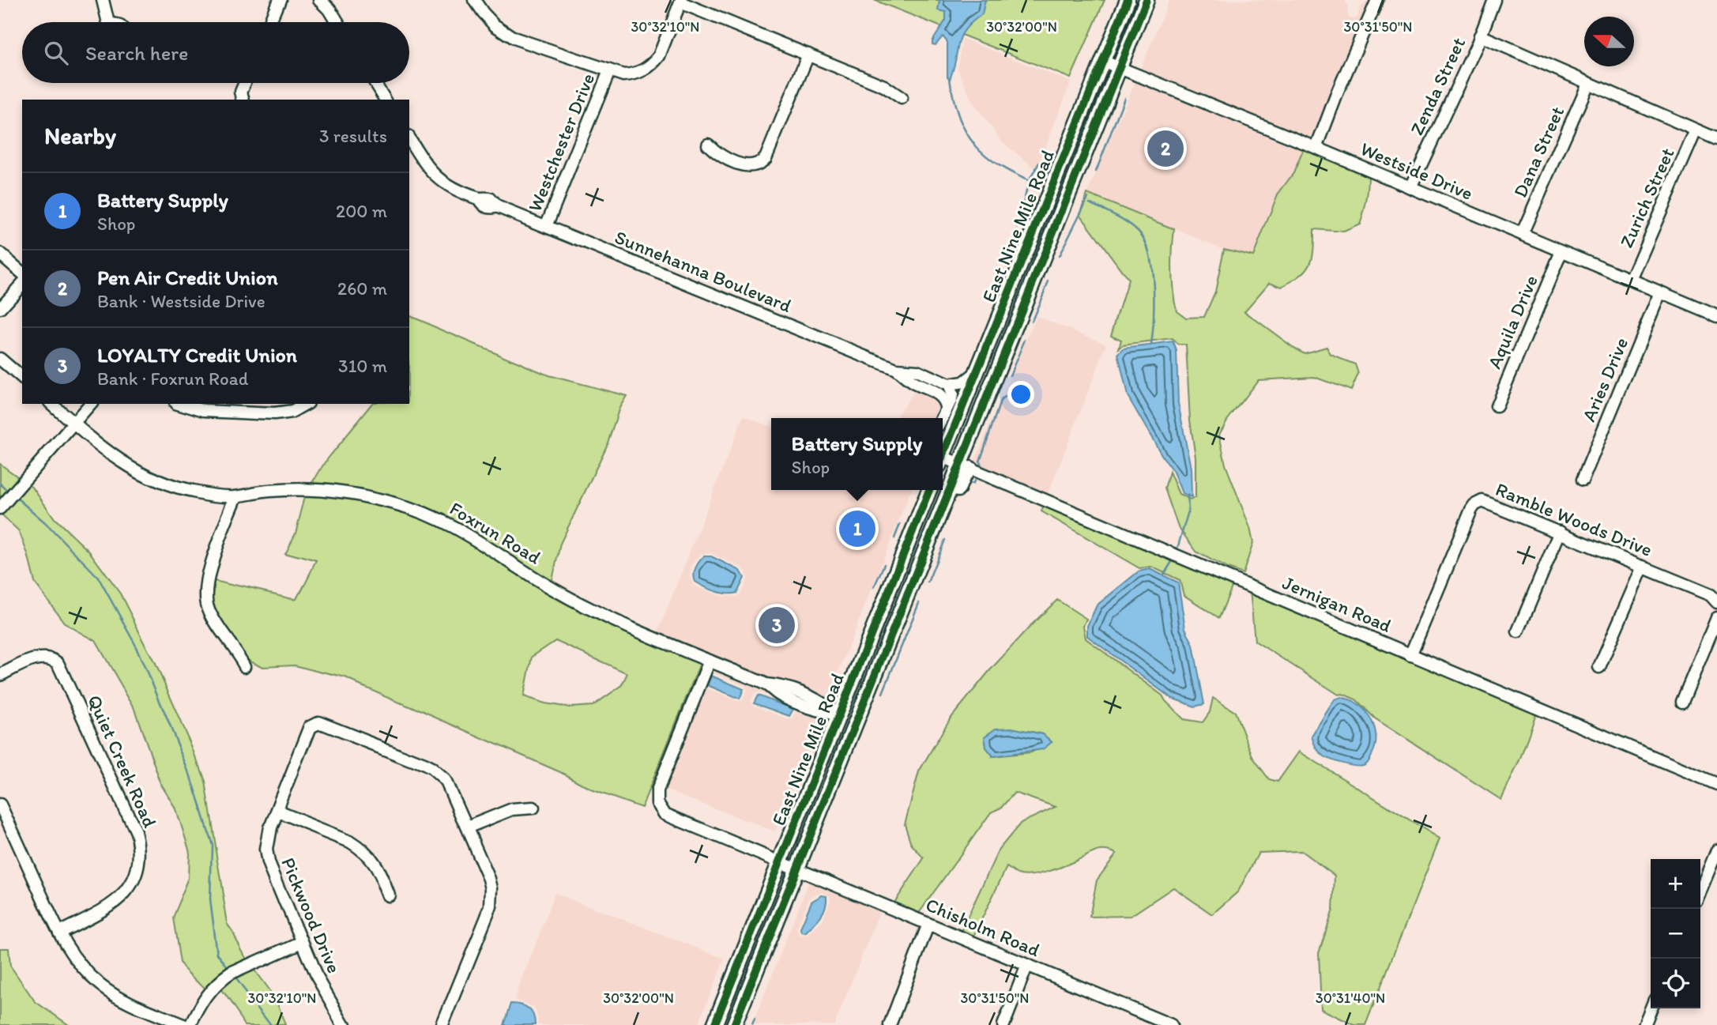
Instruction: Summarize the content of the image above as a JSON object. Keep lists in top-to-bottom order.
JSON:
{
  "streets": {
    "main road": ["East Nine Mile Road"],
    "street": [
      "Zenda Street",
      "Westchester Drive",
      "Dana Street",
      "Westside Drive",
      "Zurich Street",
      "Sunnehanna Boulevard",
      "Aquila Drive",
      "Aries Drive",
      "Ramble Woods Drive",
      "Foxrun Road",
      "Jernigan Road",
      "Quiet Creek Road",
      "Pickwood Drive",
      "Chisholm Road"
    ]
  },
  "crossings": [
    ["Zenda Street", "Westside Drive"],
    ["Westchester Drive", "Sunnehanna Boulevard"],
    ["Dana Street", "Westside Drive"],
    ["Westside Drive", "Zurich Street"],
    ["Westside Drive", "East Nine Mile Road"],
    ["Westside Drive", "Aquila Drive"],
    ["Westside Drive", "Aries Drive"],
    ["East Nine Mile Road", "Foxrun Road"],
    ["East Nine Mile Road", "Jernigan Road"],
    ["East Nine Mile Road", "Chisholm Road"],
    ["Ramble Woods Drive", "Jernigan Road"],
    ["Foxrun Road", "Chisholm Road"]
  ],
  "north": "left",
  "page": {
    "search": "Search here",
    "heading": ["Nearby", "3 results"],
    "pins": ["2", "1", "3"],
    "list": [
      {
        "mark": "1",
        "name": "Battery Supply",
        "note": "Shop",
        "value": "200 m"
      },
      {
        "mark": "2",
        "name": "Pen Air Credit Union",
        "note": "Bank · Westside Drive",
        "value": "260 m"
      },
      {
        "mark": "3",
        "name": "LOYALTY Credit Union",
        "note": "Bank · Foxrun Road",
        "value": "310 m"
      }
    ],
    "popup": ["Battery Supply", "Shop"],
    "map_buttons": ["+", "−"]
  },
  "coordinates": [
    "30°32'10\"N",
    "30°32'00\"N",
    "30°31'50\"N",
    "30°31'40\"N"
  ]
}
